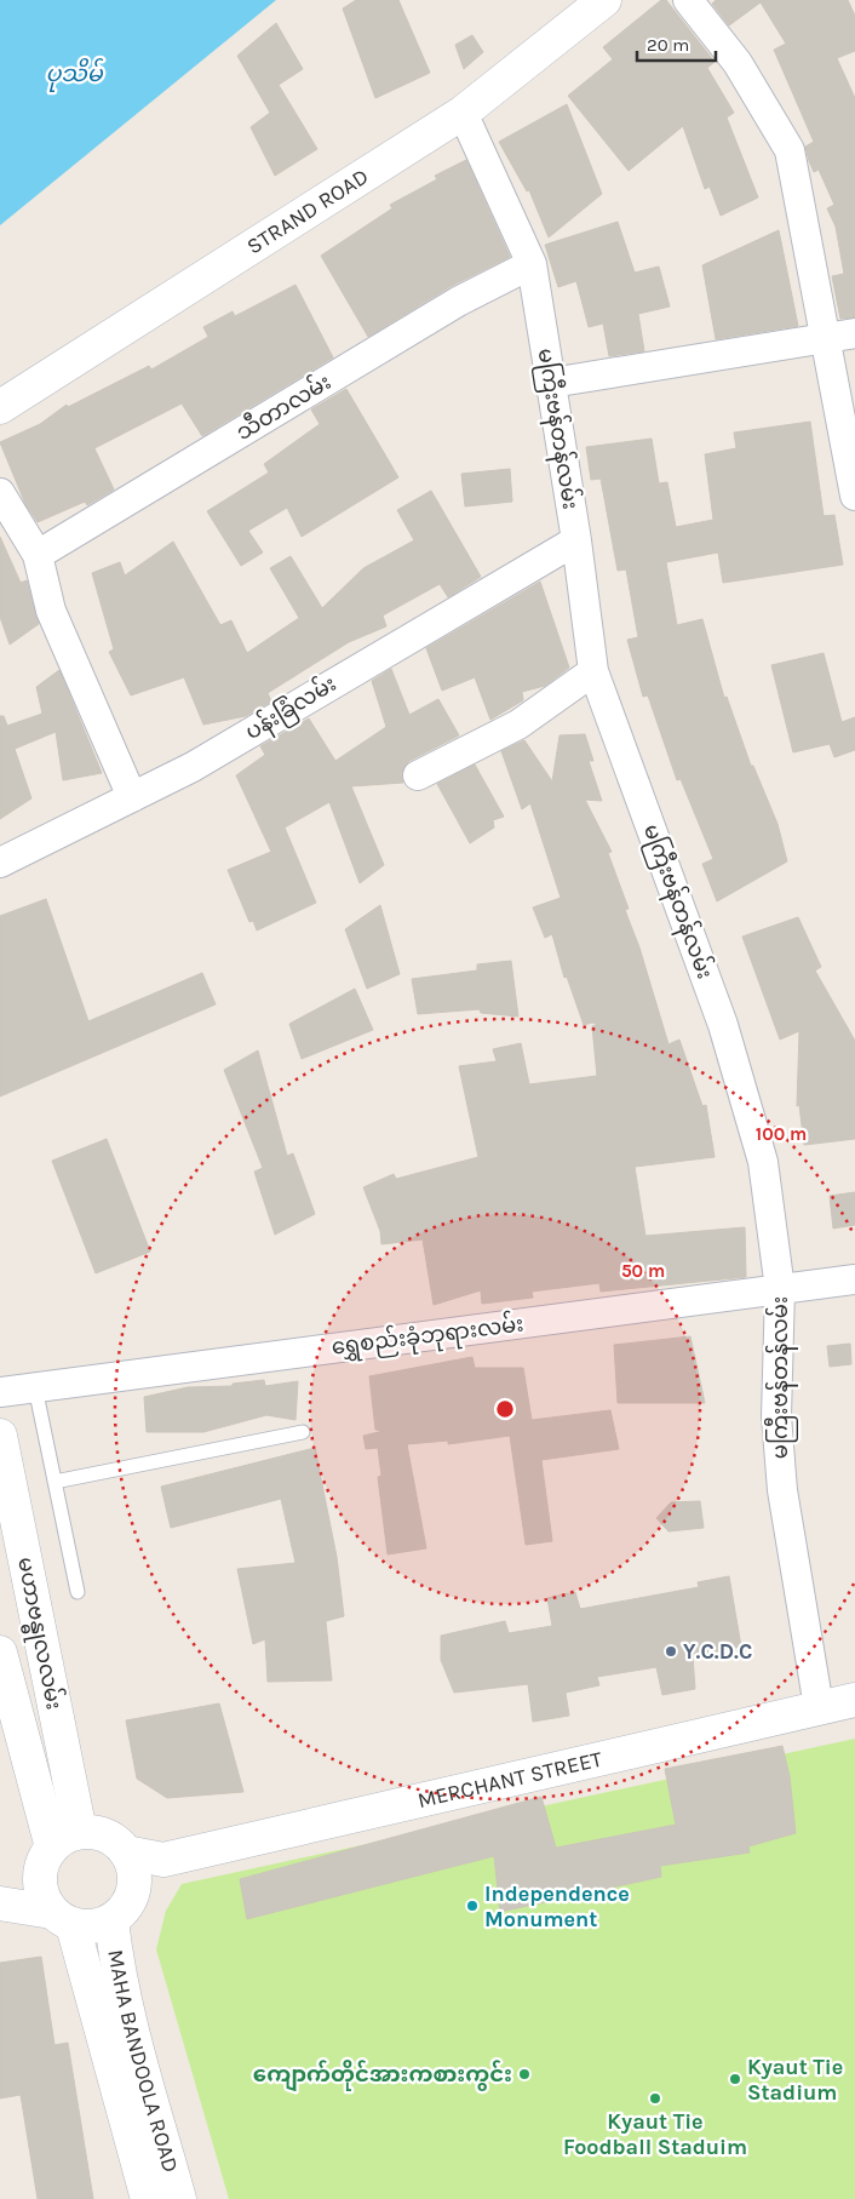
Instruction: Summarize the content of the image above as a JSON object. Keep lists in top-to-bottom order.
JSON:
{
  "streets": {
    "main road": [
      "STRAND ROAD",
      "မဟာဗန္ဓုလလမ်း",
      "MERCHANT STREET",
      "MAHA BANDOOLA ROAD"
    ],
    "street": [
      "သီတာလမ်း",
      "မကြီးဗန်တန်လမ်း",
      "ပန်းခြံလမ်း",
      "ရွှေစည်းခုံဘုရားလမ်း"
    ]
  },
  "crossings": [
    ["STRAND ROAD", "မကြီးဗန်တန်လမ်း"],
    ["သီတာလမ်း", "မကြီးဗန်တန်လမ်း"],
    ["မကြီးဗန်တန်လမ်း", "ပန်းခြံလမ်း"],
    ["မကြီးဗန်တန်လမ်း", "ရွှေစည်းခုံဘုရားလမ်း"],
    ["မကြီးဗန်တန်လမ်း", "MERCHANT STREET"],
    ["မဟာဗန္ဓုလလမ်း", "MAHA BANDOOLA ROAD"]
  ],
  "water": ["ပုသိမ်"],
  "places": [
    "Y.C.D.C",
    "Independence Monument",
    "ကျောက်တိုင်အားကစားကွင်း",
    "Kyaut Tie Stadium",
    "Kyaut Tie Foodball Staduim"
  ],
  "scale_bar": "20 m",
  "rings": ["100 m", "50 m"]
}
